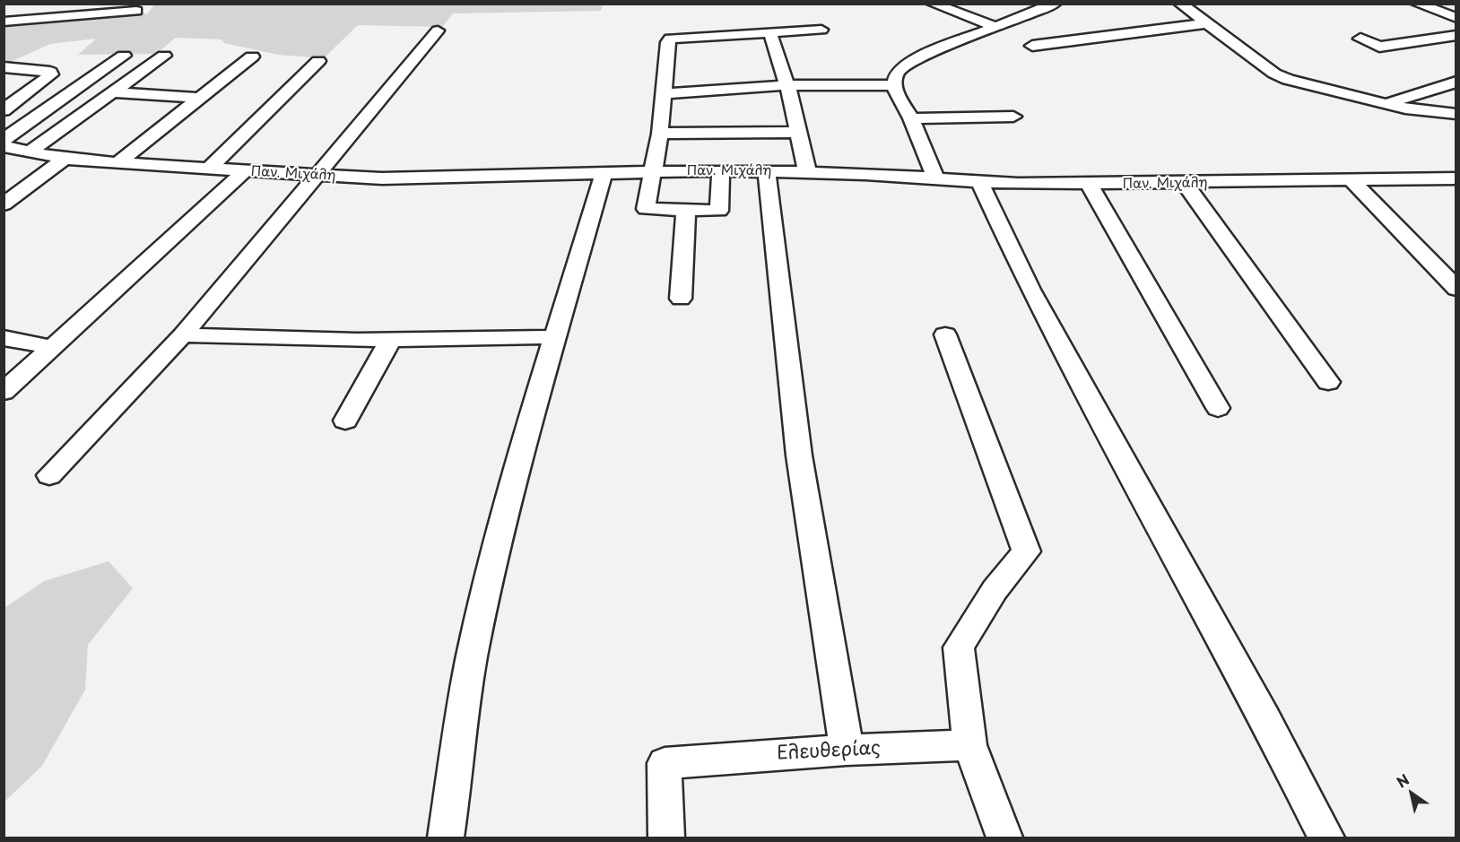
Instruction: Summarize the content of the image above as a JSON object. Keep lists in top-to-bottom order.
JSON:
{
  "streets": {
    "street": ["Παν. Μιχάλη", "Ελευθερίας"]
  },
  "north": "top left"
}
